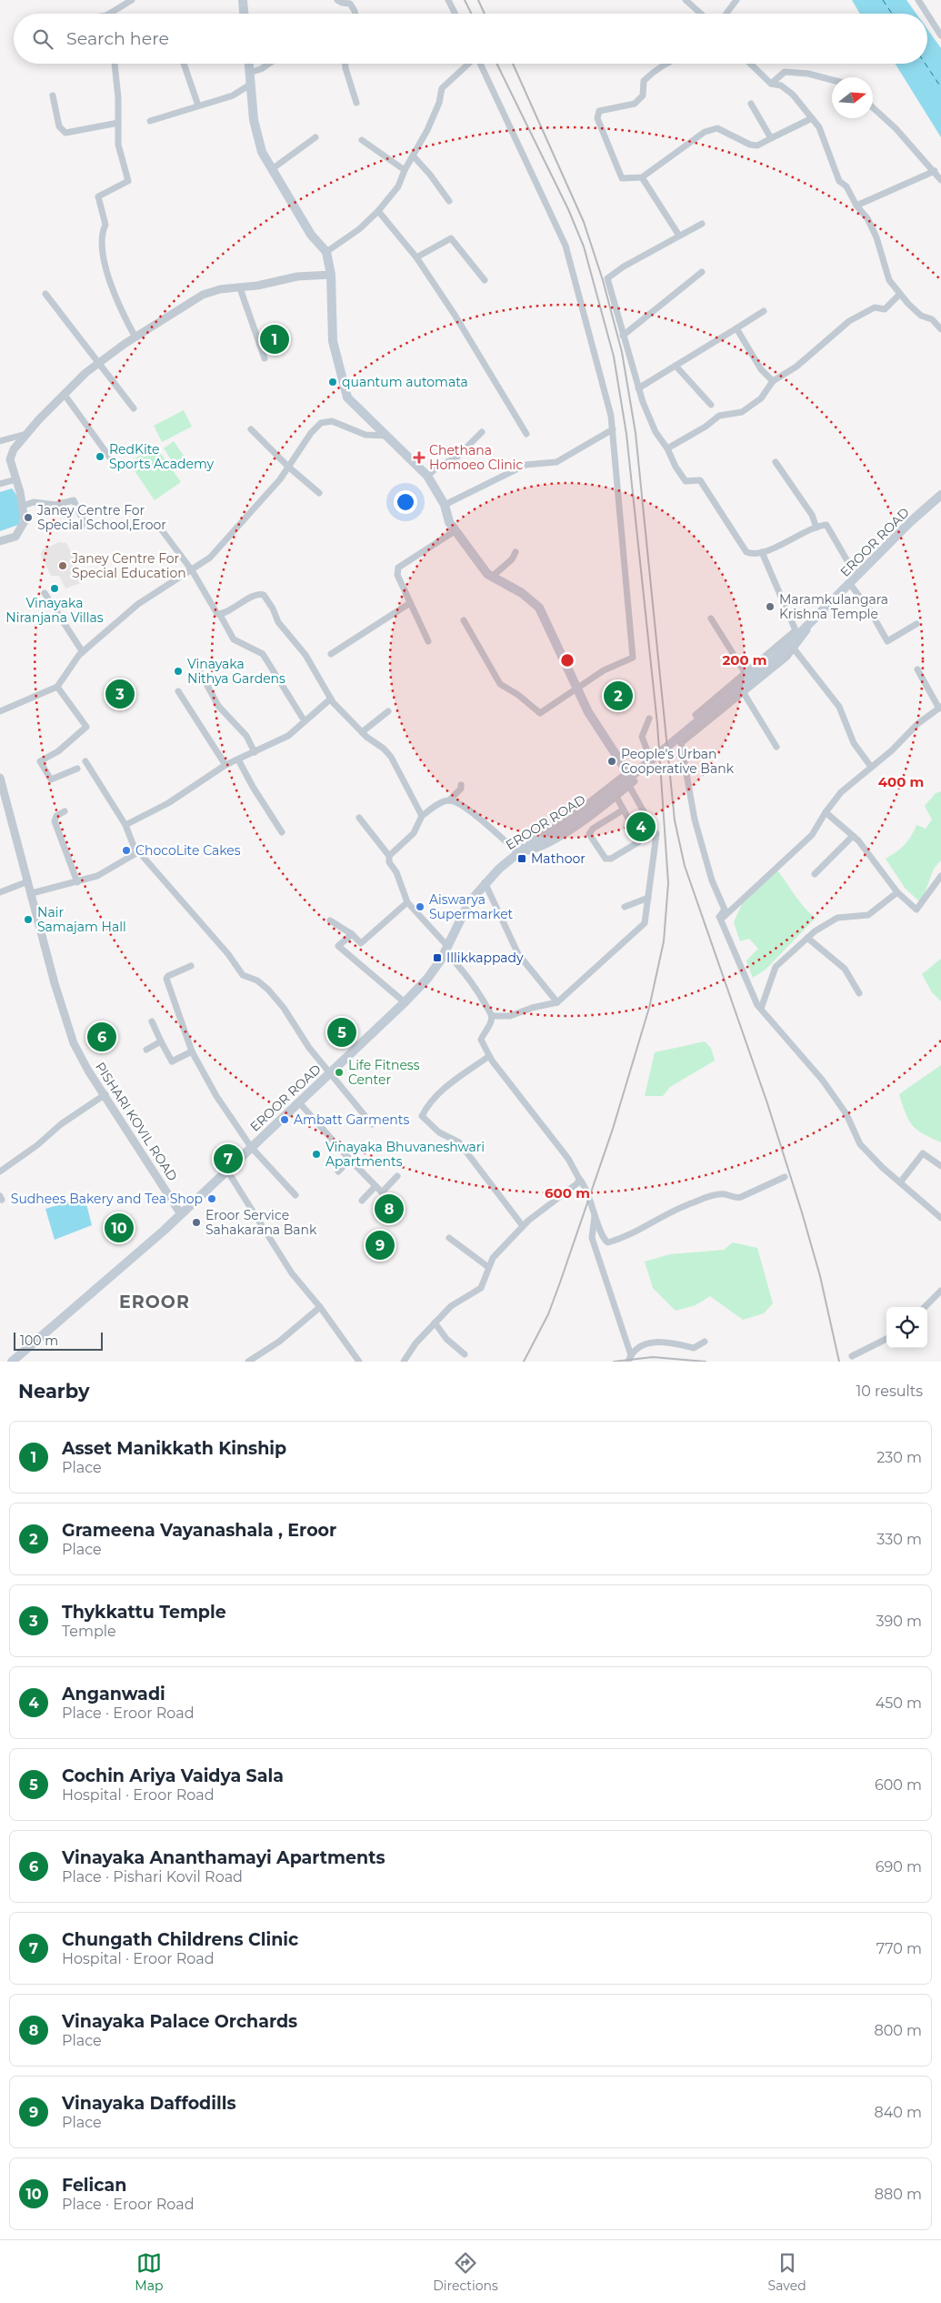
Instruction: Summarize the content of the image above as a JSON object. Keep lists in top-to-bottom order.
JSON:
{
  "streets": {
    "main road": ["EROOR ROAD"],
    "street": ["PISHARI KOVIL ROAD"]
  },
  "crossings": [
    ["EROOR ROAD", "PISHARI KOVIL ROAD"]
  ],
  "districts": ["EROOR"],
  "places": {
    "other": [
      "quantum automata",
      "RedKite Sports Academy",
      "Janey Centre For Special School,Eroor",
      "Janey Centre For Special Education",
      "Vinayaka Niranjana Villas",
      "Maramkulangara Krishna Temple",
      "Vinayaka Nithya Gardens",
      "People's Urban Cooperative Bank",
      "ChocoLite Cakes",
      "Aiswarya Supermarket",
      "Nair Samajam Hall",
      "Life Fitness Center",
      "Ambatt Garments",
      "Vinayaka Bhuvaneshwari Apartments",
      "Sudhees Bakery and Tea Shop",
      "Eroor Service Sahakarana Bank"
    ],
    "health": ["Chethana Homoeo Clinic"],
    "transit": ["Mathoor", "Illikkappady"]
  },
  "scale_bar": "100 m",
  "north": "right",
  "page": {
    "search": "Search here",
    "pins": [
      "1",
      "3",
      "2",
      "4",
      "5",
      "6",
      "7",
      "8",
      "10",
      "9"
    ],
    "scale": "100 m",
    "heading": ["Nearby", "10 results"],
    "list": [
      {
        "mark": "1",
        "name": "Asset Manikkath Kinship",
        "note": "Place",
        "value": "230 m"
      },
      {
        "mark": "2",
        "name": "Grameena Vayanashala , Eroor",
        "note": "Place",
        "value": "330 m"
      },
      {
        "mark": "3",
        "name": "Thykkattu Temple",
        "note": "Temple",
        "value": "390 m"
      },
      {
        "mark": "4",
        "name": "Anganwadi",
        "note": "Place · Eroor Road",
        "value": "450 m"
      },
      {
        "mark": "5",
        "name": "Cochin Ariya Vaidya Sala",
        "note": "Hospital · Eroor Road",
        "value": "600 m"
      },
      {
        "mark": "6",
        "name": "Vinayaka Ananthamayi Apartments",
        "note": "Place · Pishari Kovil Road",
        "value": "690 m"
      },
      {
        "mark": "7",
        "name": "Chungath Childrens Clinic",
        "note": "Hospital · Eroor Road",
        "value": "770 m"
      },
      {
        "mark": "8",
        "name": "Vinayaka Palace Orchards",
        "note": "Place",
        "value": "800 m"
      },
      {
        "mark": "9",
        "name": "Vinayaka Daffodills",
        "note": "Place",
        "value": "840 m"
      },
      {
        "mark": "10",
        "name": "Felican",
        "note": "Place · Eroor Road",
        "value": "880 m"
      }
    ],
    "nav": ["Map", "Directions", "Saved"]
  },
  "rings": ["200 m", "400 m", "600 m"]
}
